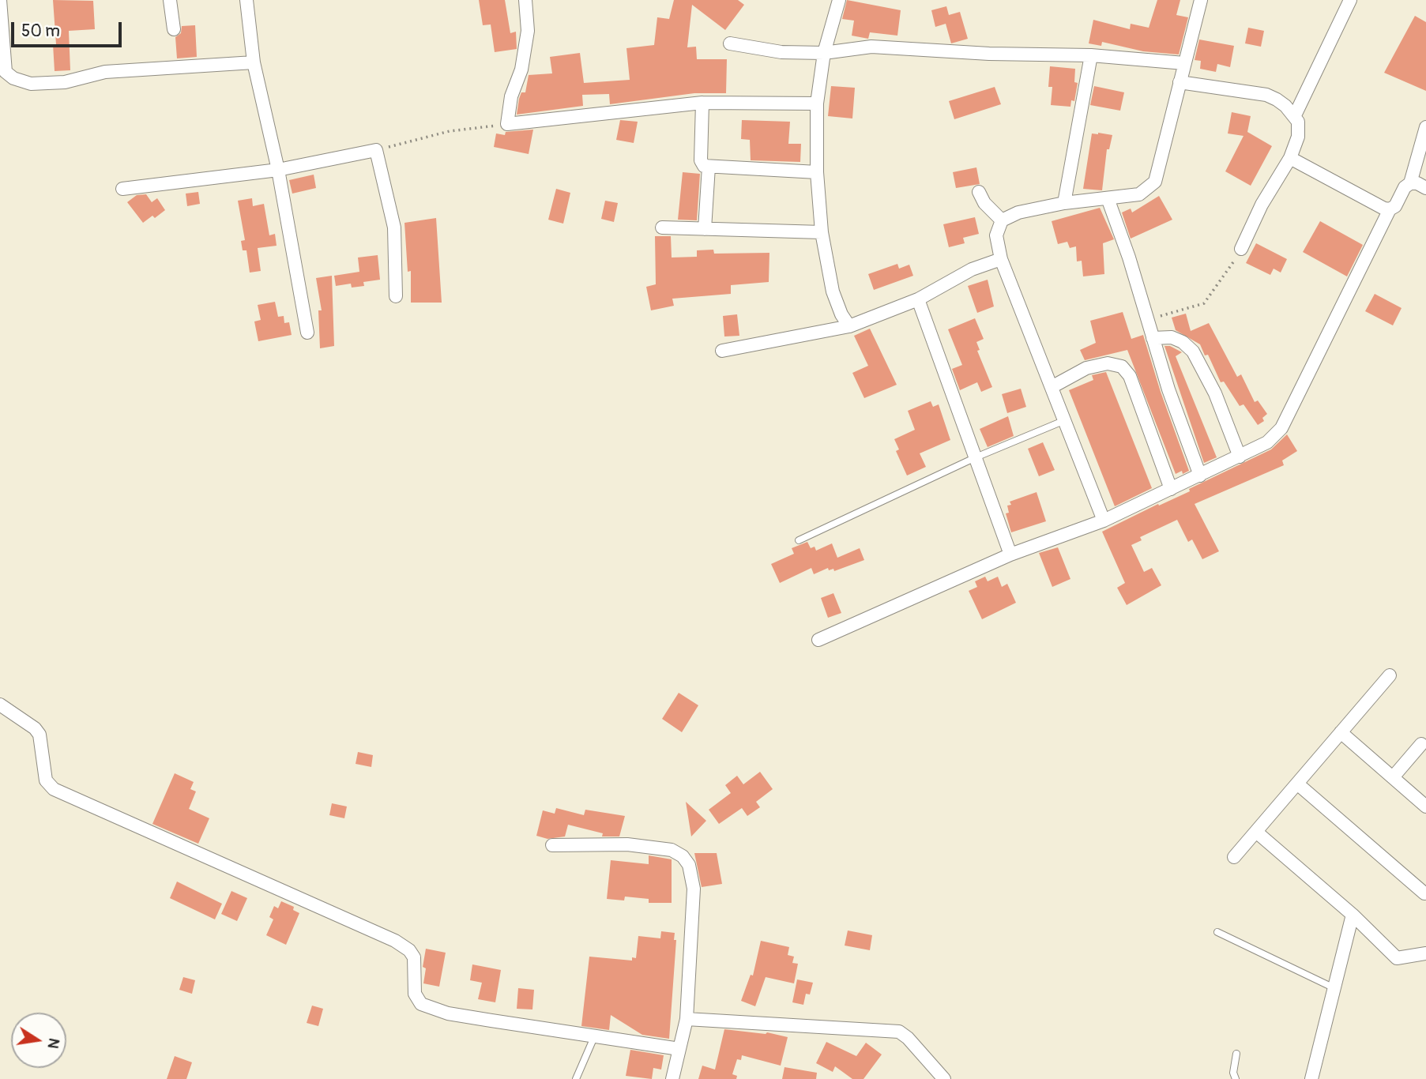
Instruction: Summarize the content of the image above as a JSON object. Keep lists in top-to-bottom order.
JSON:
{
  "scale_bar": "50 m",
  "north": "right"
}
